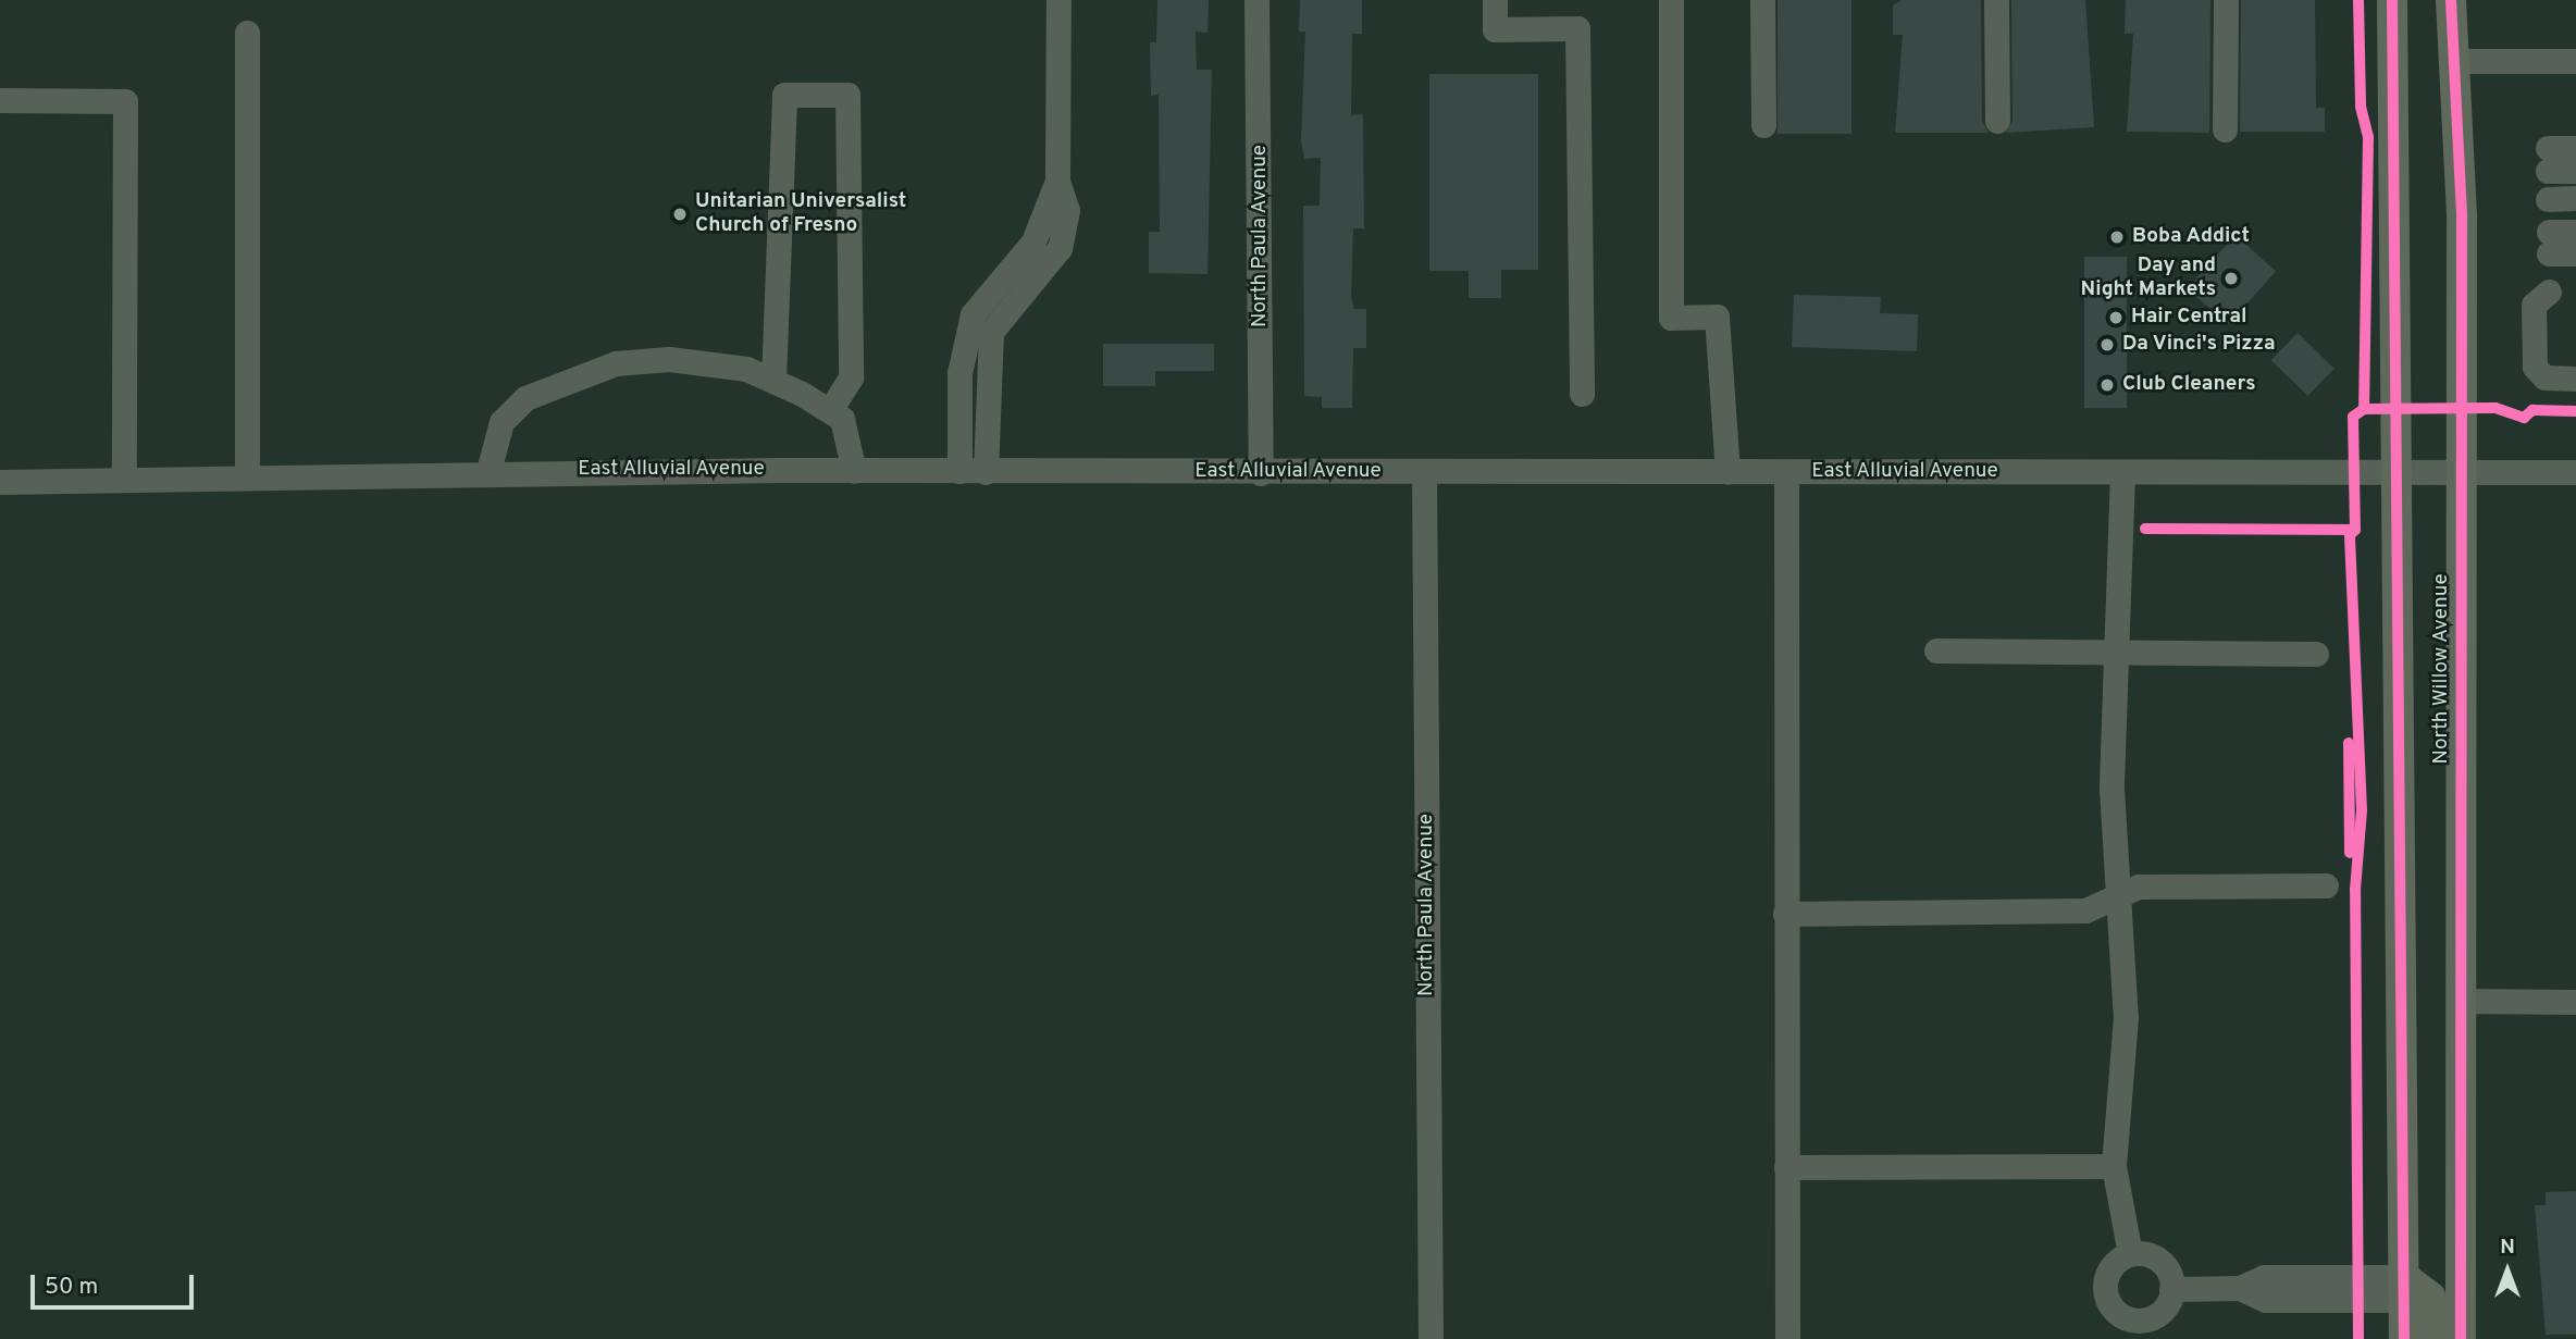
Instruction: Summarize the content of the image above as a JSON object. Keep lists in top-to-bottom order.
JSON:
{
  "streets": {
    "main road": ["North Willow Avenue"],
    "street": ["North Paula Avenue", "East Alluvial Avenue"]
  },
  "crossings": [
    ["North Paula Avenue", "East Alluvial Avenue"],
    ["East Alluvial Avenue", "North Willow Avenue"]
  ],
  "places": [
    "Unitarian Universalist Church of Fresno",
    "Boba Addict",
    "Day and Night Markets",
    "Hair Central",
    "Da Vinci's Pizza",
    "Club Cleaners"
  ],
  "scale_bar": "50 m",
  "north": "top"
}
